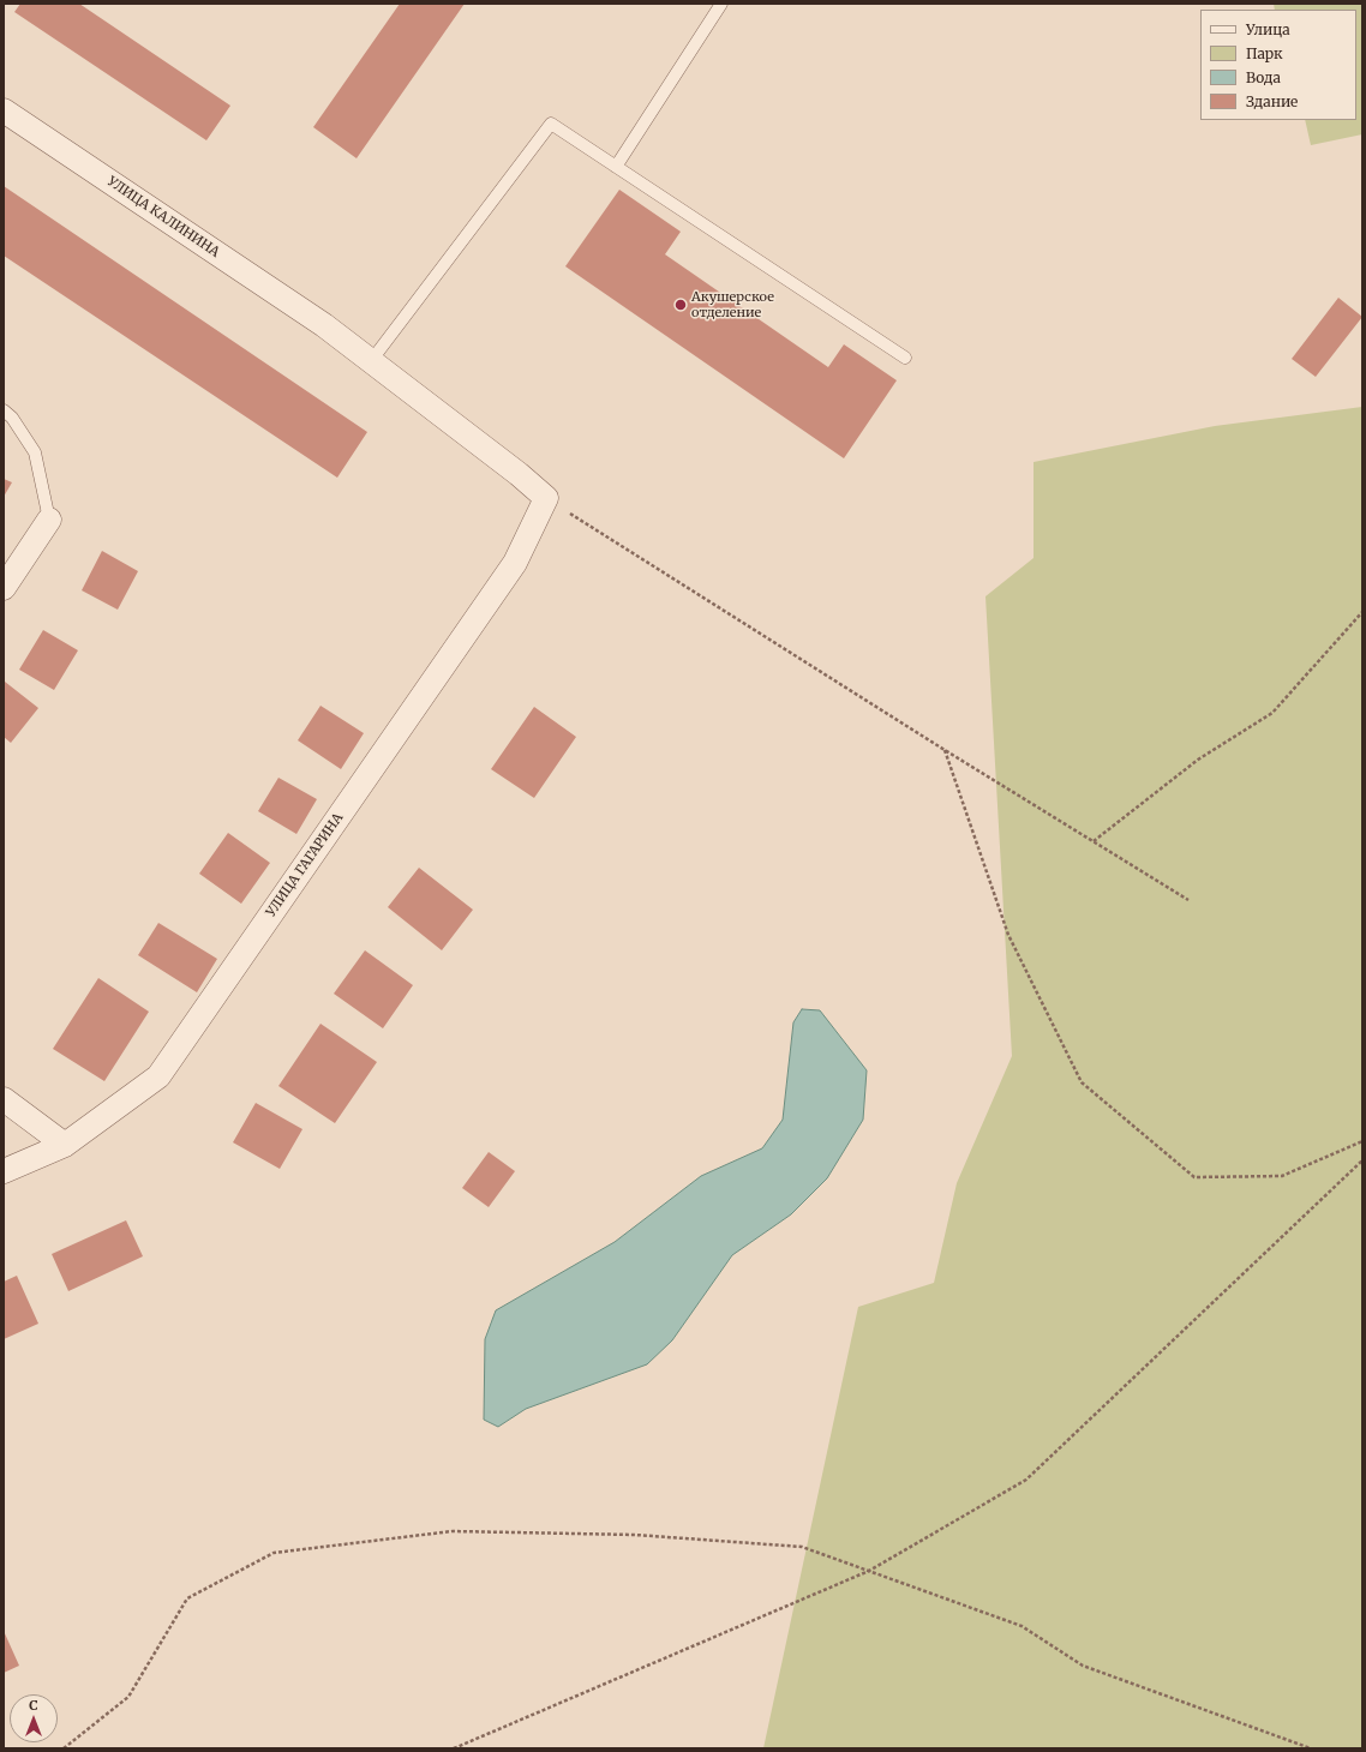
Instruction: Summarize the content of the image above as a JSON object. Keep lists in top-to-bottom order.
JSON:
{
  "streets": {
    "street": ["УЛИЦА КАЛИНИНА", "УЛИЦА ГАГАРИНА"]
  },
  "crossings": [
    ["УЛИЦА КАЛИНИНА", "УЛИЦА ГАГАРИНА"]
  ],
  "places": ["Акушерское отделение"],
  "legend": [
    "Улица",
    "Парк",
    "Вода",
    "Здание"
  ],
  "north": "top"
}
